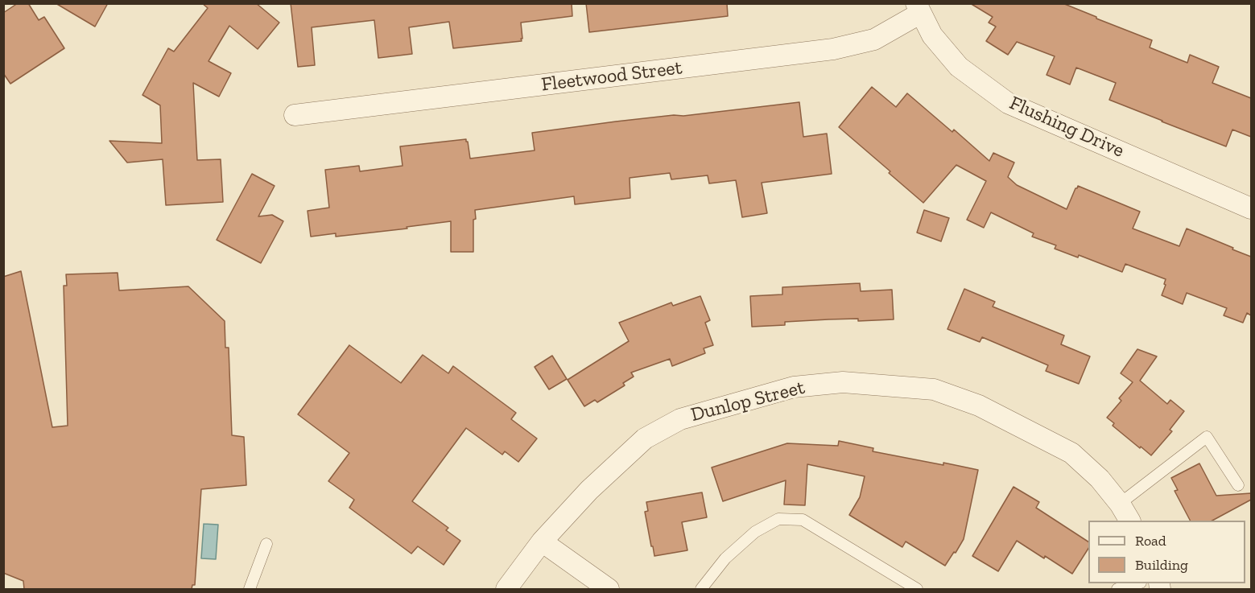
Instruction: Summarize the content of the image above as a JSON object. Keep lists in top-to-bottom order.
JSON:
{
  "streets": {
    "street": ["Fleetwood Street", "Flushing Drive", "Dunlop Street"]
  },
  "crossings": [
    ["Fleetwood Street", "Flushing Drive"]
  ],
  "legend": ["Road", "Building"]
}
